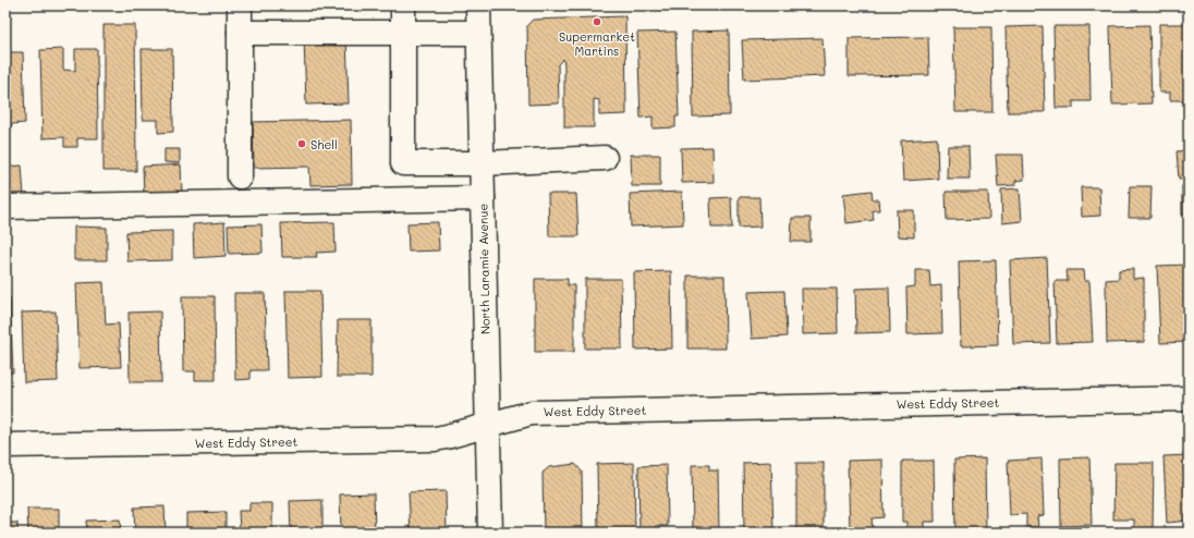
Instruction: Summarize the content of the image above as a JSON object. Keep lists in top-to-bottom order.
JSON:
{
  "streets": {
    "street": ["North Laramie Avenue", "West Eddy Street"]
  },
  "crossings": [
    ["North Laramie Avenue", "West Eddy Street"]
  ],
  "places": ["Supermarket Martins", "Shell"]
}
